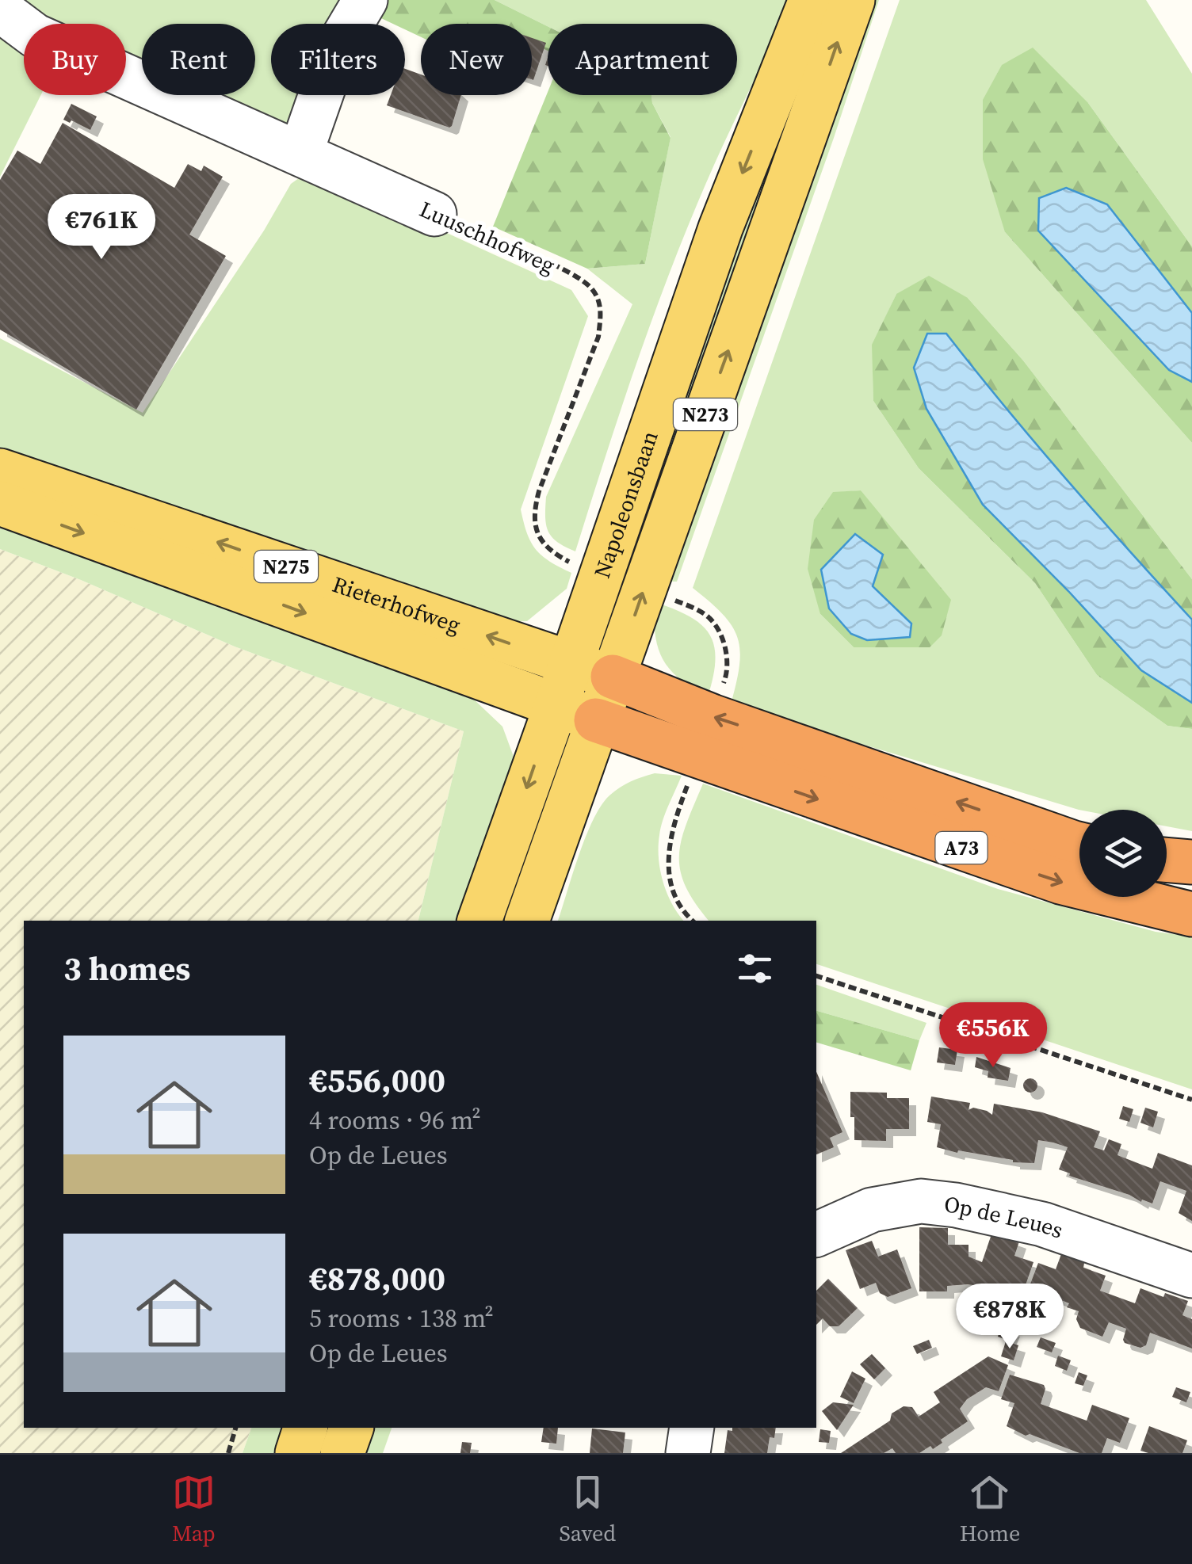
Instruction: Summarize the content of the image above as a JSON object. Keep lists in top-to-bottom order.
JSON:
{
  "streets": {
    "highway": ["A73"],
    "main road": [
      "N273",
      "Napoleonsbaan",
      "N275",
      "Rieterhofweg"
    ],
    "street": ["Luuschhofweg", "Op de Leues"]
  },
  "crossings": [
    ["Luuschhofweg", "Napoleonsbaan"],
    ["Napoleonsbaan", "Rieterhofweg"],
    ["Napoleonsbaan", "A73"],
    ["Rieterhofweg", "A73"]
  ],
  "page": {
    "chip": [
      "Buy",
      "Rent",
      "Filters",
      "New",
      "Apartment"
    ],
    "price": ["€761K", "€556K", "€878K"],
    "heading": "3 homes",
    "list": [
      {
        "name": "€556,000",
        "note": "4 rooms · 96 m² · Op de Leues"
      },
      {
        "name": "€878,000",
        "note": "5 rooms · 138 m² · Op de Leues"
      }
    ],
    "tabs": ["Map", "Saved", "Home"]
  }
}
